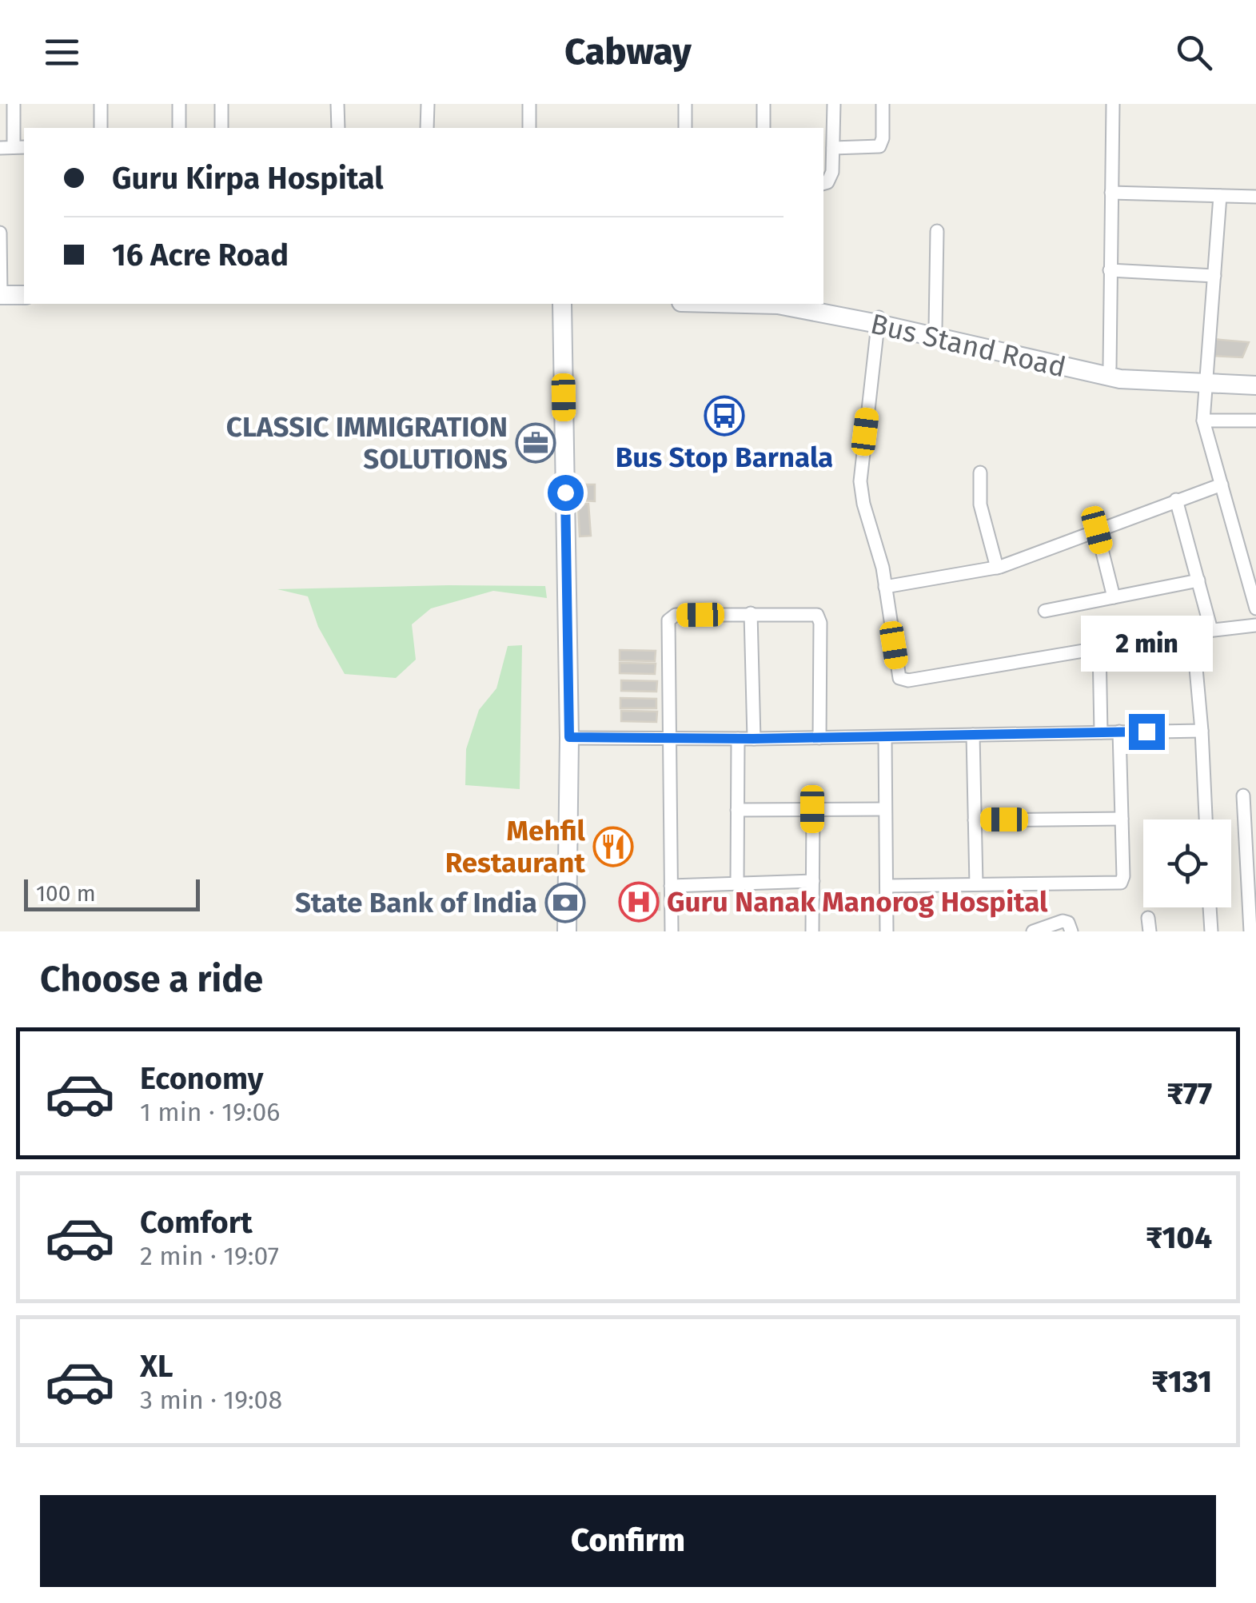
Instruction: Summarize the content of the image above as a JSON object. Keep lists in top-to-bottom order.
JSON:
{
  "streets": {
    "street": ["Bus Stand Road"]
  },
  "places": {
    "bus stop": ["Bus Stop Barnala"],
    "office": ["CLASSIC IMMIGRATION SOLUTIONS"],
    "restaurant": ["Mehfil Restaurant"],
    "hospital": ["Guru Nanak Manorog Hospital"],
    "bank": ["State Bank of India"]
  },
  "scale_bar": "100 m",
  "page": {
    "header": "Cabway",
    "banner": ["Guru Kirpa Hospital", "16 Acre Road"],
    "bubble": "2 min",
    "scale": "100 m",
    "heading": "Choose a ride",
    "list": [
      {
        "name": "Economy",
        "note": "1 min · 19:06",
        "value": "₹77"
      },
      {
        "name": "Comfort",
        "note": "2 min · 19:07",
        "value": "₹104"
      },
      {
        "name": "XL",
        "note": "3 min · 19:08",
        "value": "₹131"
      }
    ],
    "buttons": "Confirm"
  }
}
